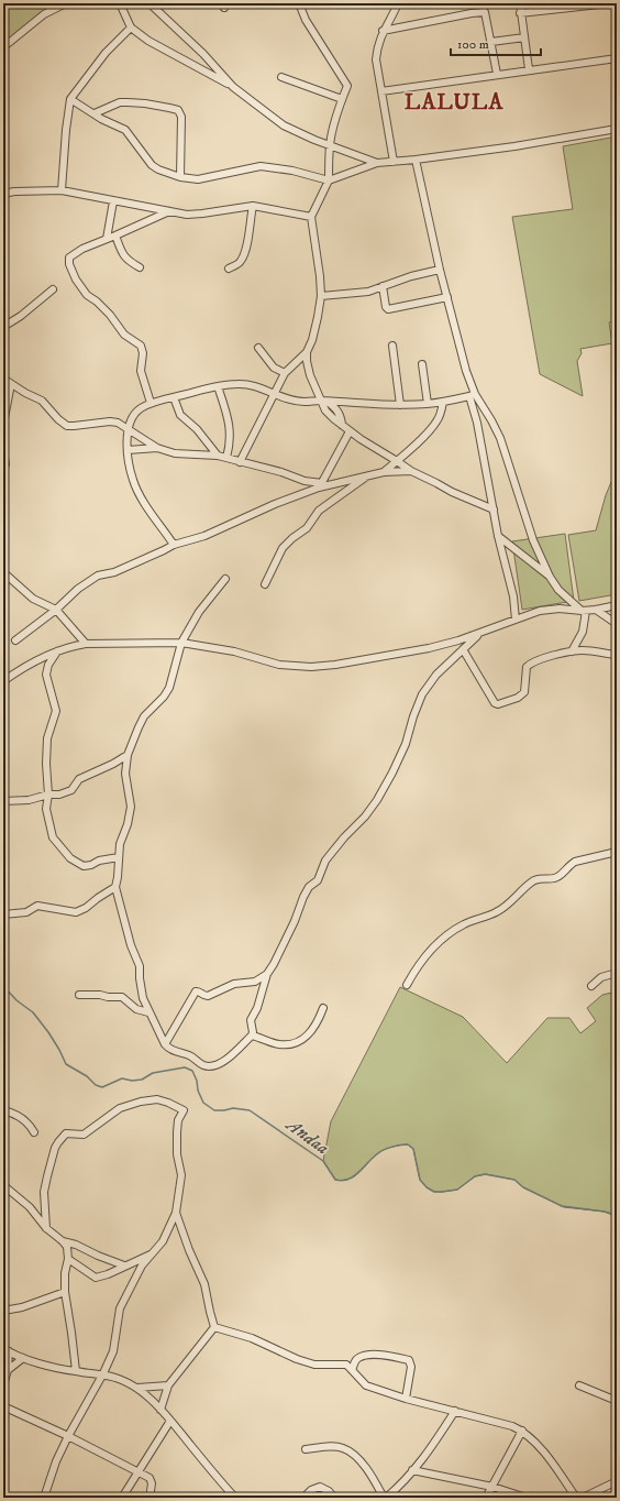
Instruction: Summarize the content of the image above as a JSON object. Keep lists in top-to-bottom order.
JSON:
{
  "districts": ["LALULA"],
  "water": ["Andaa"],
  "scale_bar": "100 m"
}
